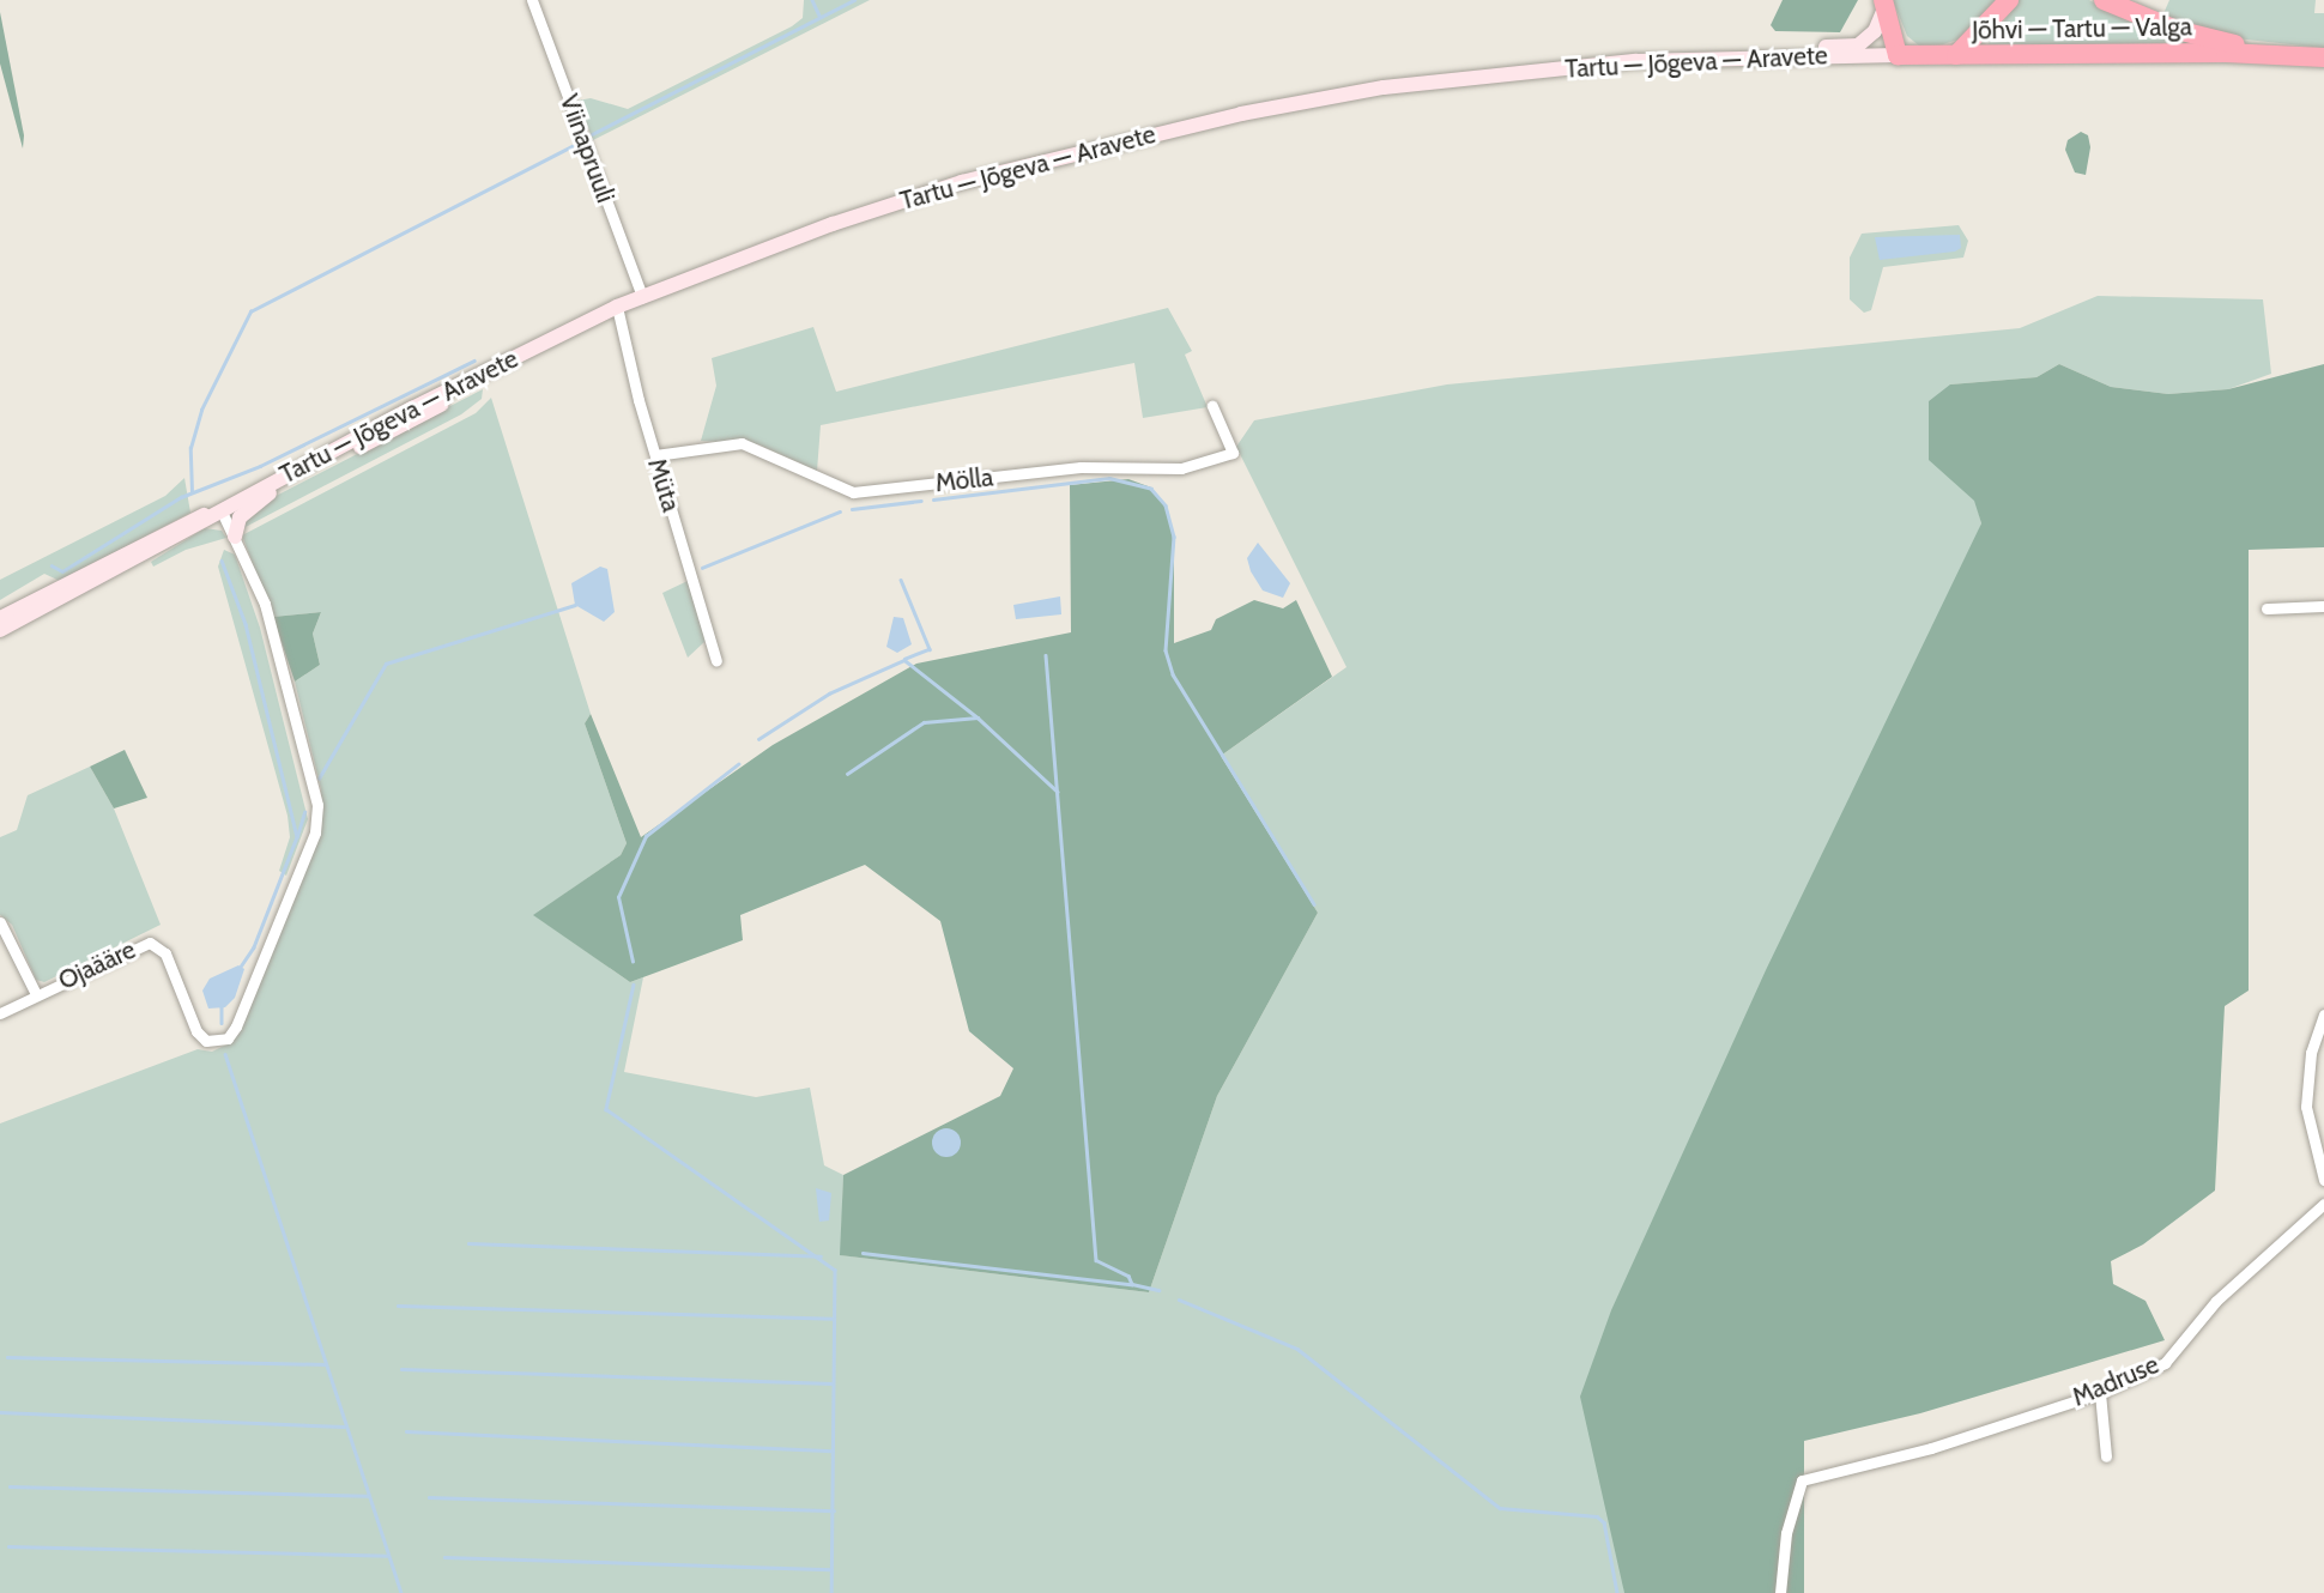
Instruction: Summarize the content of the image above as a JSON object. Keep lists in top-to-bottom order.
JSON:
{
  "streets": {
    "highway": ["Jõhvi — Tartu — Valga"],
    "main road": ["Tartu — Jõgeva — Aravete"],
    "street": [
      "Viinapruuli",
      "Mölla",
      "Müta",
      "Ojaääre",
      "Madruse"
    ]
  },
  "crossings": [
    ["Jõhvi — Tartu — Valga", "Tartu — Jõgeva — Aravete"],
    ["Tartu — Jõgeva — Aravete", "Viinapruuli"],
    ["Tartu — Jõgeva — Aravete", "Müta"],
    ["Mölla", "Müta"]
  ]
}
